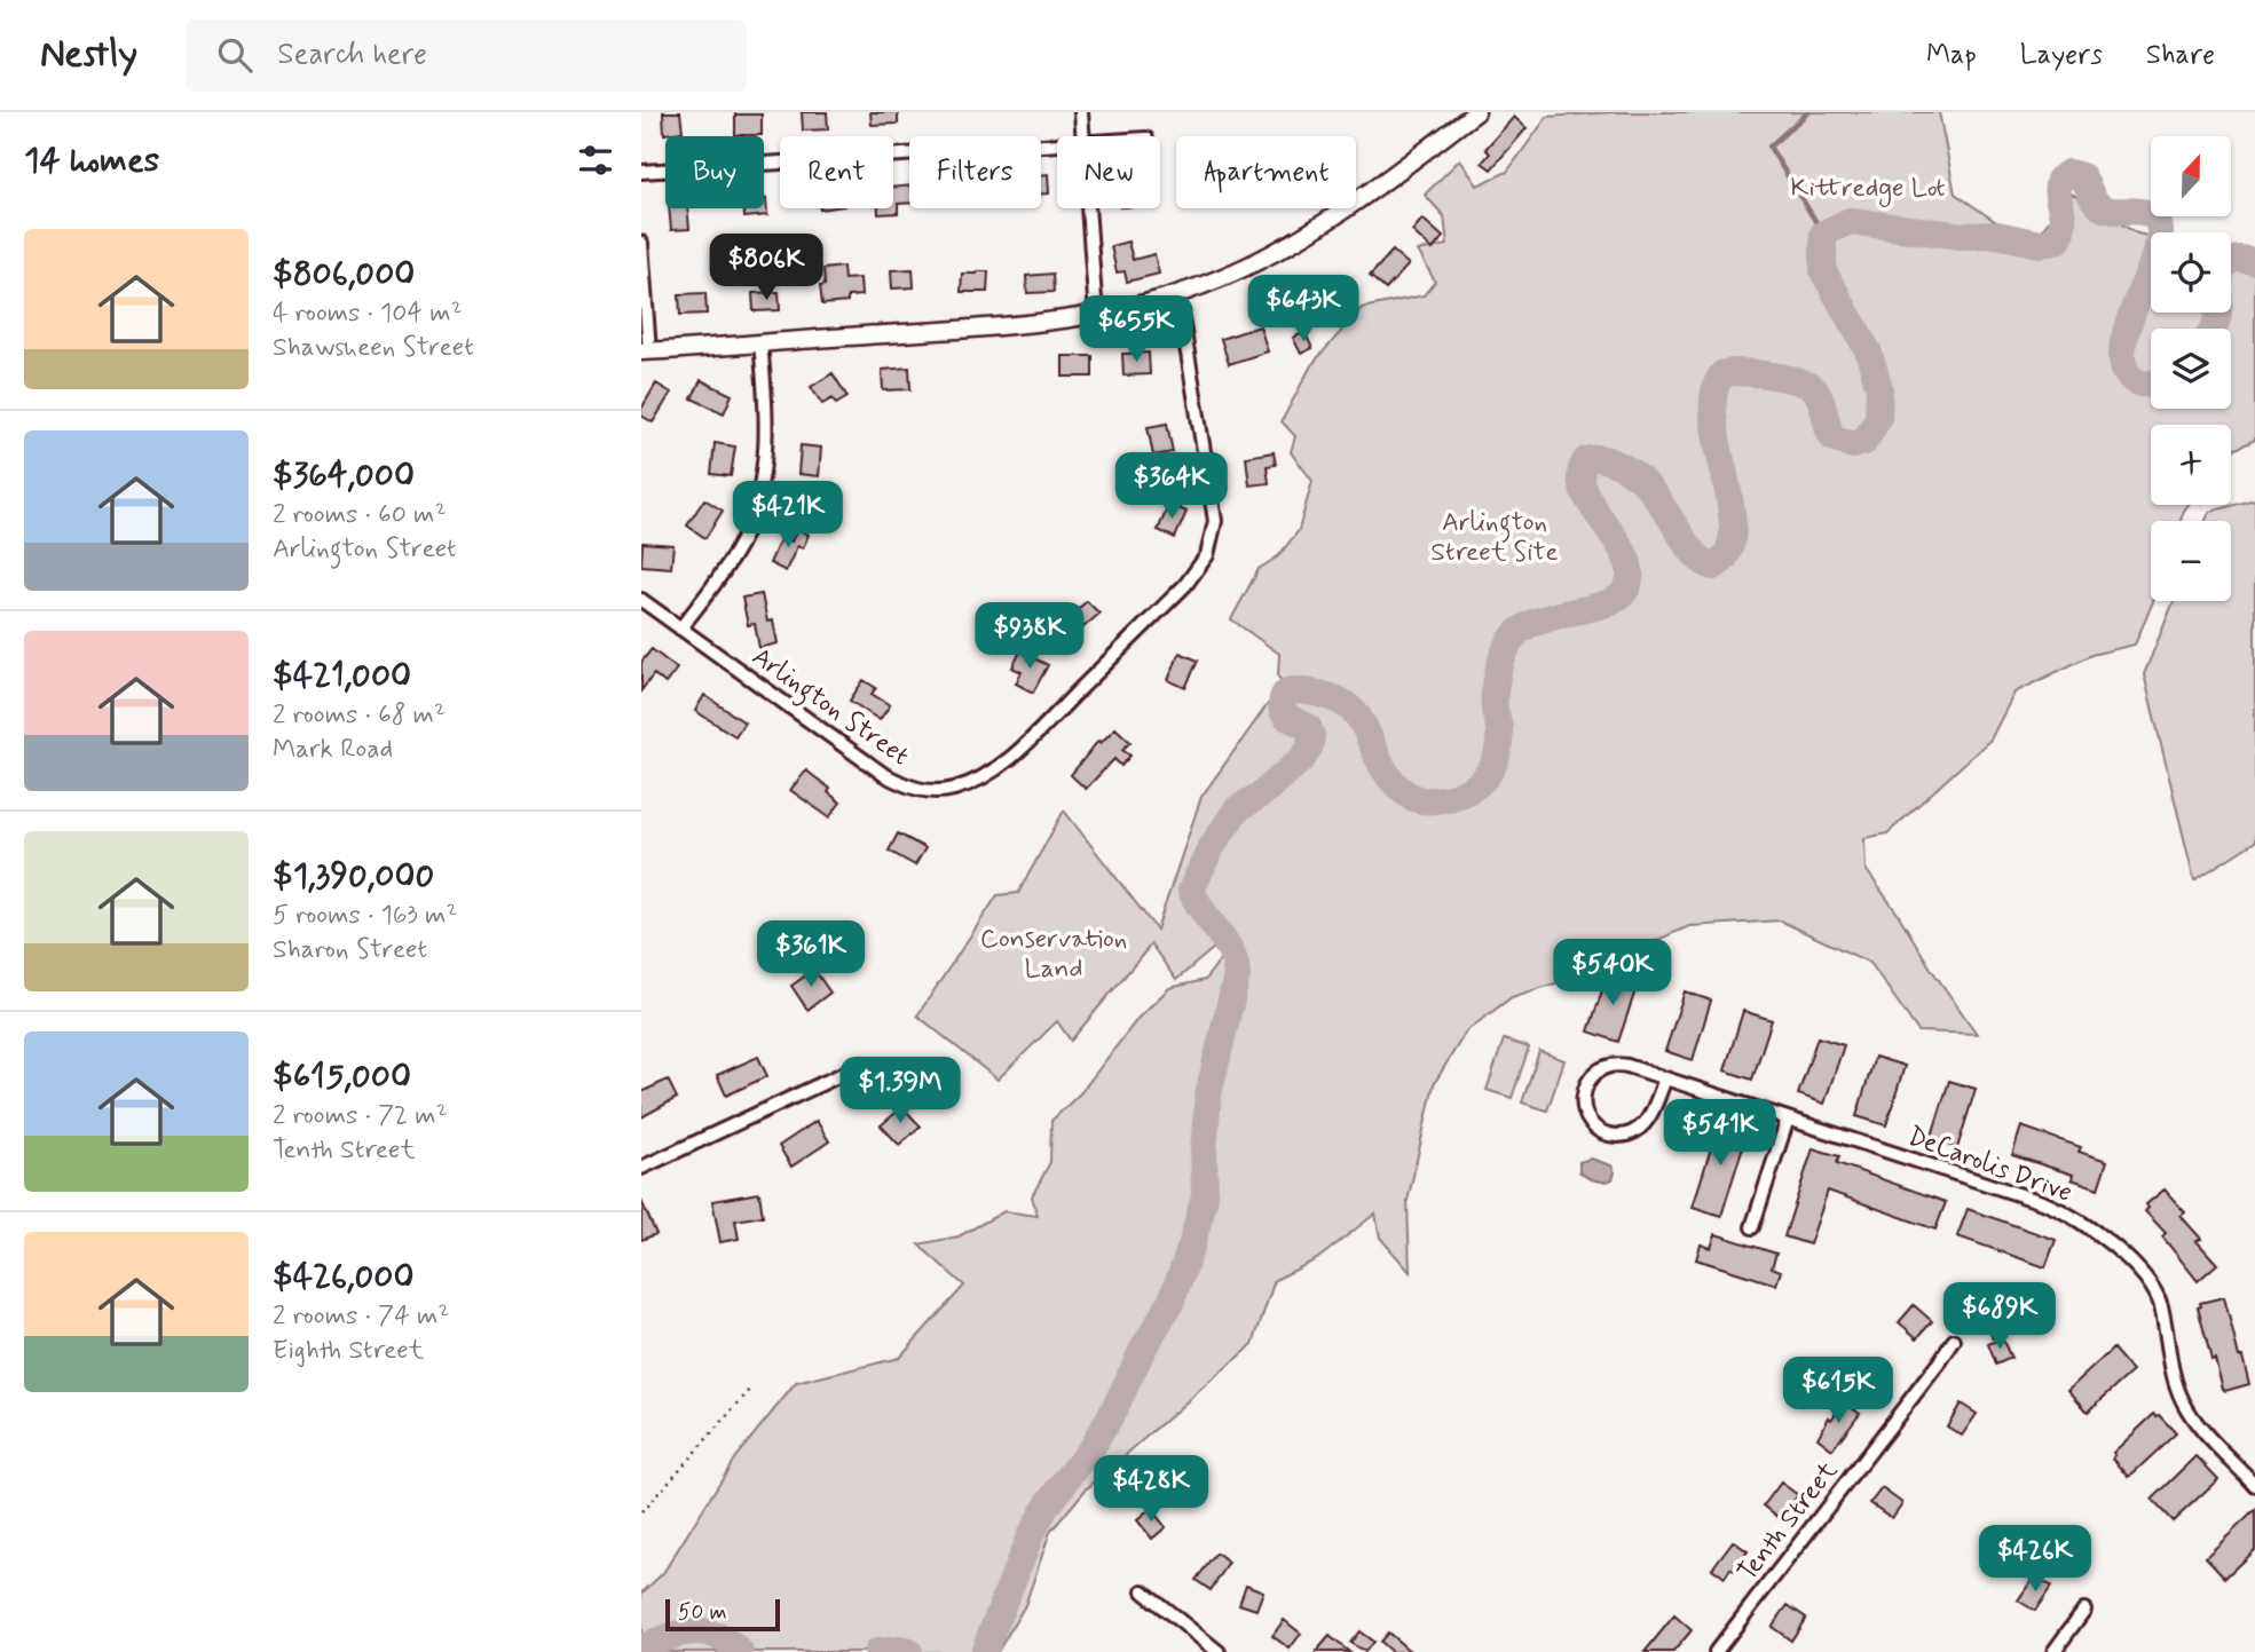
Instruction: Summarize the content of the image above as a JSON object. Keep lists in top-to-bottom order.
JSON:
{
  "streets": {
    "street": ["Arlington Street", "DeCarolis Drive", "Tenth Street"]
  },
  "parks": ["Kittredge Lot", "Arlington Street Site", "Conservation Land"],
  "scale_bar": "50 m",
  "north": "top",
  "page": {
    "header": "Nestly",
    "search": "Search here",
    "nav": ["Map", "Layers", "Share"],
    "heading": "14 homes",
    "map_buttons": ["+", "−"],
    "chip": [
      "Buy",
      "Rent",
      "Filters",
      "New",
      "Apartment"
    ],
    "list": [
      {
        "name": "$806,000",
        "note": "4 rooms · 104 m² · Shawsheen Street"
      },
      {
        "name": "$364,000",
        "note": "2 rooms · 60 m² · Arlington Street"
      },
      {
        "name": "$421,000",
        "note": "2 rooms · 68 m² · Mark Road"
      },
      {
        "name": "$1,390,000",
        "note": "5 rooms · 163 m² · Sharon Street"
      },
      {
        "name": "$615,000",
        "note": "2 rooms · 72 m² · Tenth Street"
      },
      {
        "name": "$426,000",
        "note": "2 rooms · 74 m² · Eighth Street"
      }
    ],
    "price": [
      "$806K",
      "$643K",
      "$655K",
      "$364K",
      "$421K",
      "$938K",
      "$361K",
      "$540K",
      "$1.39M",
      "$541K",
      "$689K",
      "$615K",
      "$428K",
      "$426K"
    ],
    "scale": "50 m"
  }
}
